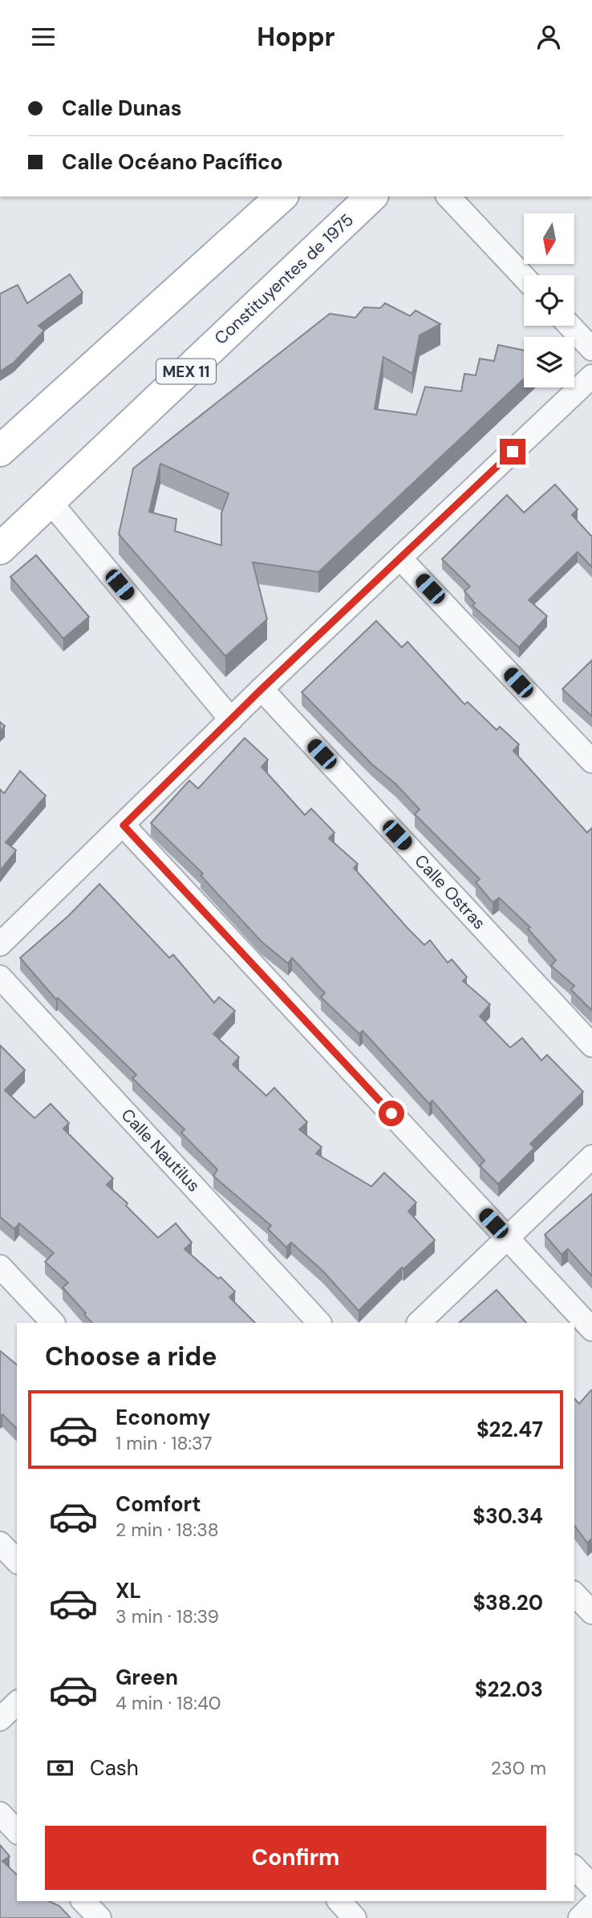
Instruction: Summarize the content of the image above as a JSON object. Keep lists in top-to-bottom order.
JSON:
{
  "streets": {
    "main road": ["Constituyentes de 1975", "MEX 11"],
    "street": ["Calle Ostras", "Calle Nautilus"]
  },
  "north": "bottom",
  "page": {
    "header": "Hoppr",
    "banner": ["Calle Dunas", "Calle Océano Pacífico"],
    "heading": "Choose a ride",
    "list": [
      {
        "name": "Economy",
        "note": "1 min · 18:37",
        "value": "$22.47"
      },
      {
        "name": "Comfort",
        "note": "2 min · 18:38",
        "value": "$30.34"
      },
      {
        "name": "XL",
        "note": "3 min · 18:39",
        "value": "$38.20"
      },
      {
        "name": "Green",
        "note": "4 min · 18:40",
        "value": "$22.03"
      }
    ],
    "pay": ["Cash", "230 m"],
    "buttons": "Confirm"
  }
}
